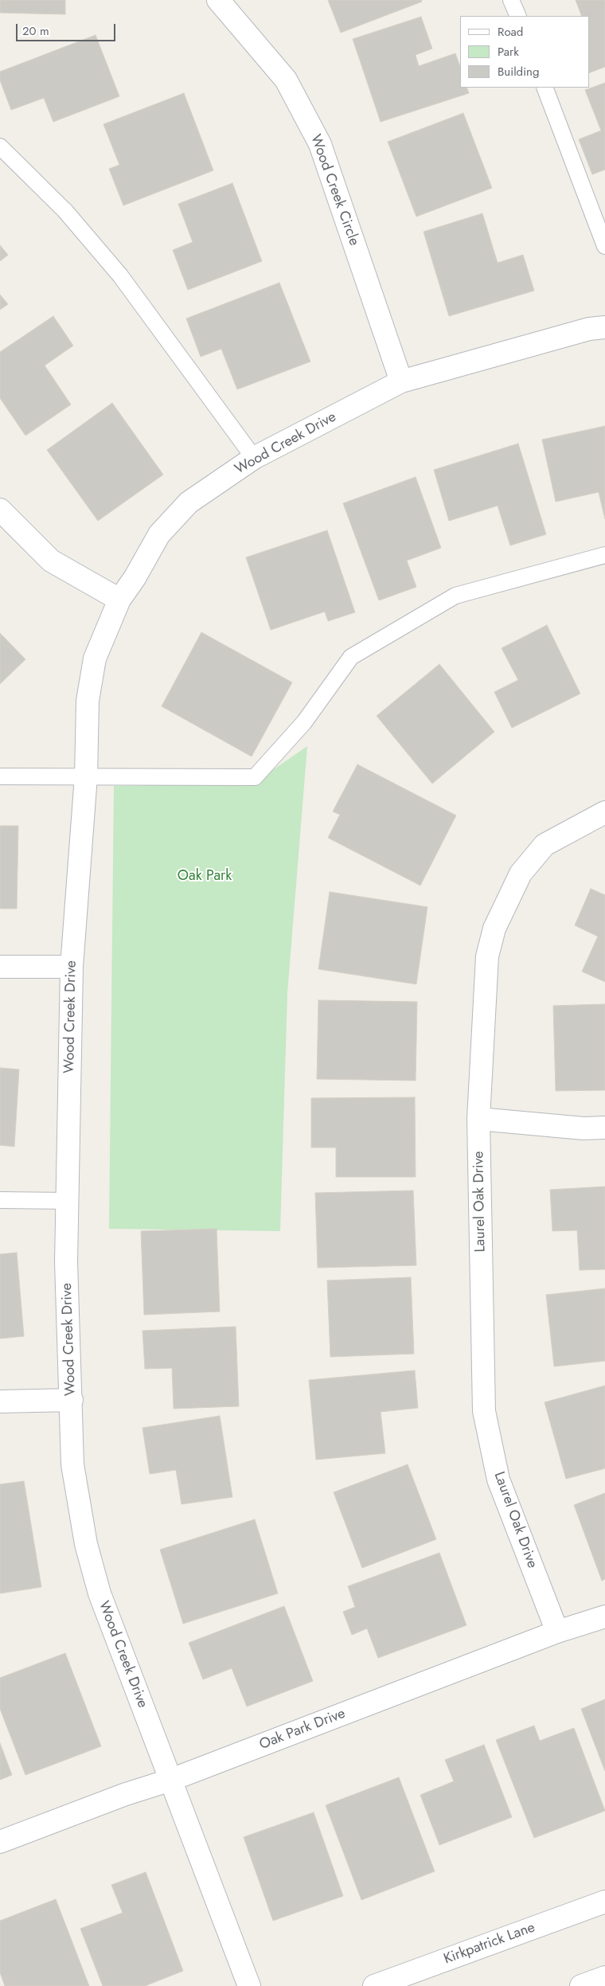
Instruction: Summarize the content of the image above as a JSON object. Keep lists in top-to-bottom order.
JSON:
{
  "streets": {
    "street": [
      "Wood Creek Circle",
      "Wood Creek Drive",
      "Laurel Oak Drive",
      "Oak Park Drive",
      "Kirkpatrick Lane"
    ]
  },
  "crossings": [
    ["Wood Creek Circle", "Wood Creek Drive"],
    ["Wood Creek Drive", "Oak Park Drive"],
    ["Laurel Oak Drive", "Oak Park Drive"]
  ],
  "parks": ["Oak Park"],
  "legend": ["Road", "Park", "Building"],
  "scale_bar": "20 m"
}
